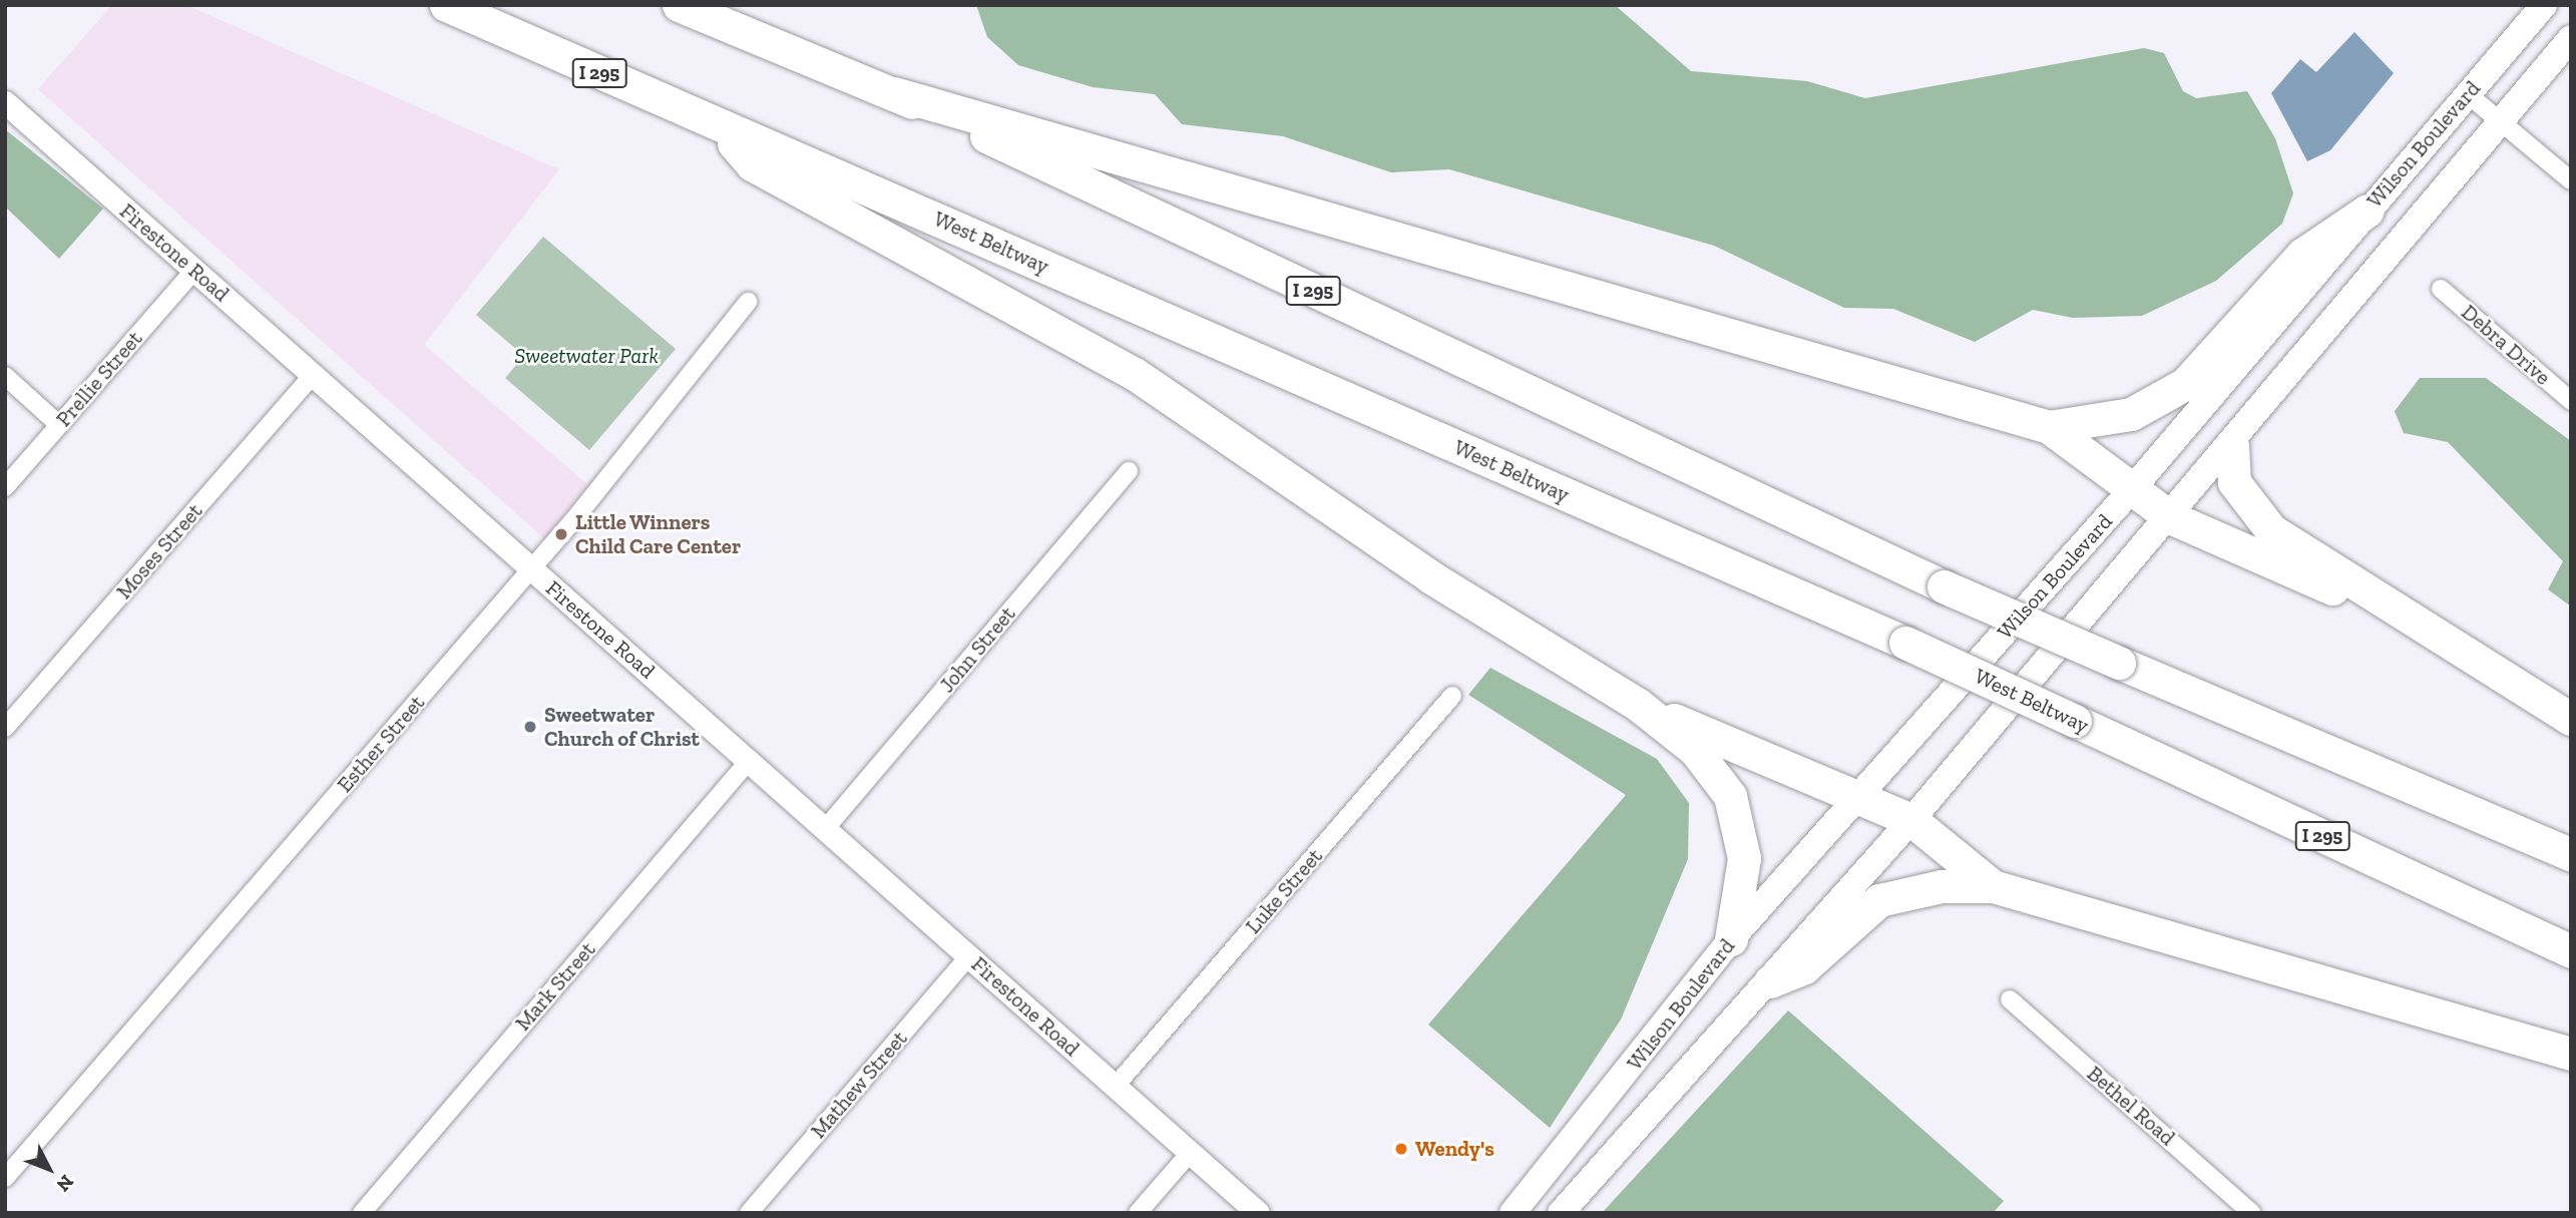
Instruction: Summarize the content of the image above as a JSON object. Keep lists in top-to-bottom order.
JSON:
{
  "streets": {
    "highway": ["I 295", "West Beltway"],
    "main road": ["Wilson Boulevard"],
    "street": [
      "Firestone Road",
      "Debra Drive",
      "Prellie Street",
      "Moses Street",
      "John Street",
      "Esther Street",
      "Luke Street",
      "Mark Street",
      "Mathew Street",
      "Bethel Road"
    ]
  },
  "crossings": [
    ["Firestone Road", "Prellie Street"],
    ["Firestone Road", "Moses Street"],
    ["Firestone Road", "John Street"],
    ["Firestone Road", "Esther Street"],
    ["Firestone Road", "Luke Street"],
    ["Firestone Road", "Mark Street"],
    ["Firestone Road", "Mathew Street"]
  ],
  "parks": ["Sweetwater Park"],
  "places": ["Little Winners Child Care Center", "Sweetwater Church of Christ", "Wendy's"],
  "north": "bottom right"
}
